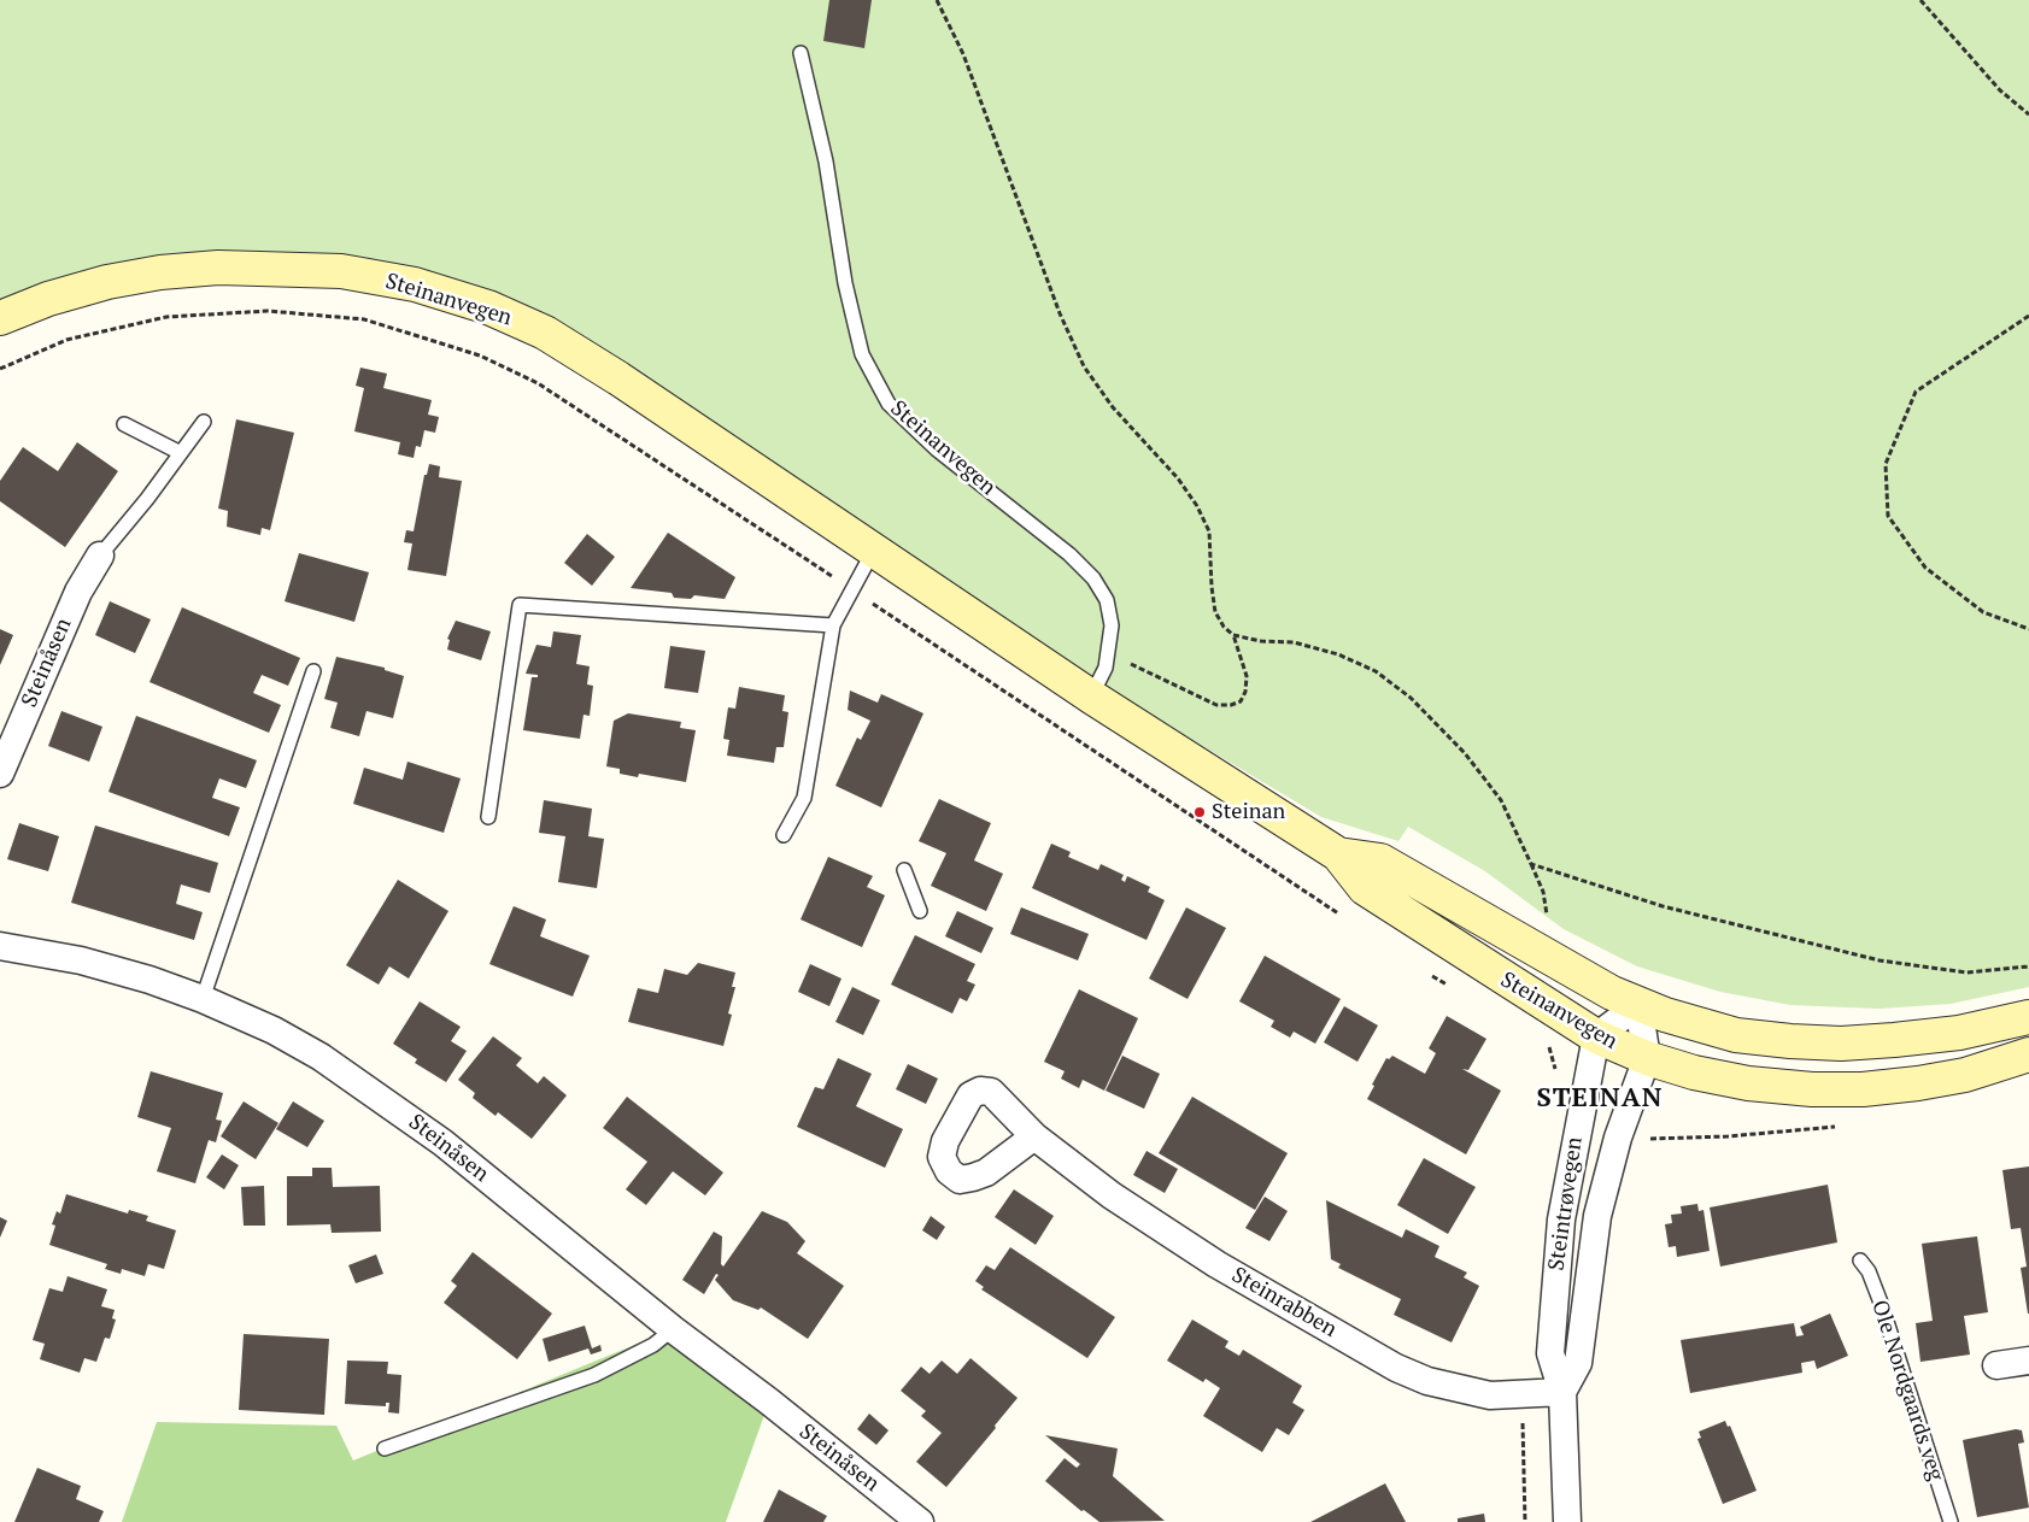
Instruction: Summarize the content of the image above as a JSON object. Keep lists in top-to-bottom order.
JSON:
{
  "streets": {
    "main road": ["Steinanvegen"],
    "street": ["Steinåsen", "Steintrøvegen", "Steinrabben"],
    "lane": ["Ole Nordgaards veg"]
  },
  "crossings": [
    ["Steinanvegen", "Steintrøvegen"],
    ["Steintrøvegen", "Steinrabben"]
  ],
  "districts": ["STEINAN"],
  "places": ["Steinan"]
}
